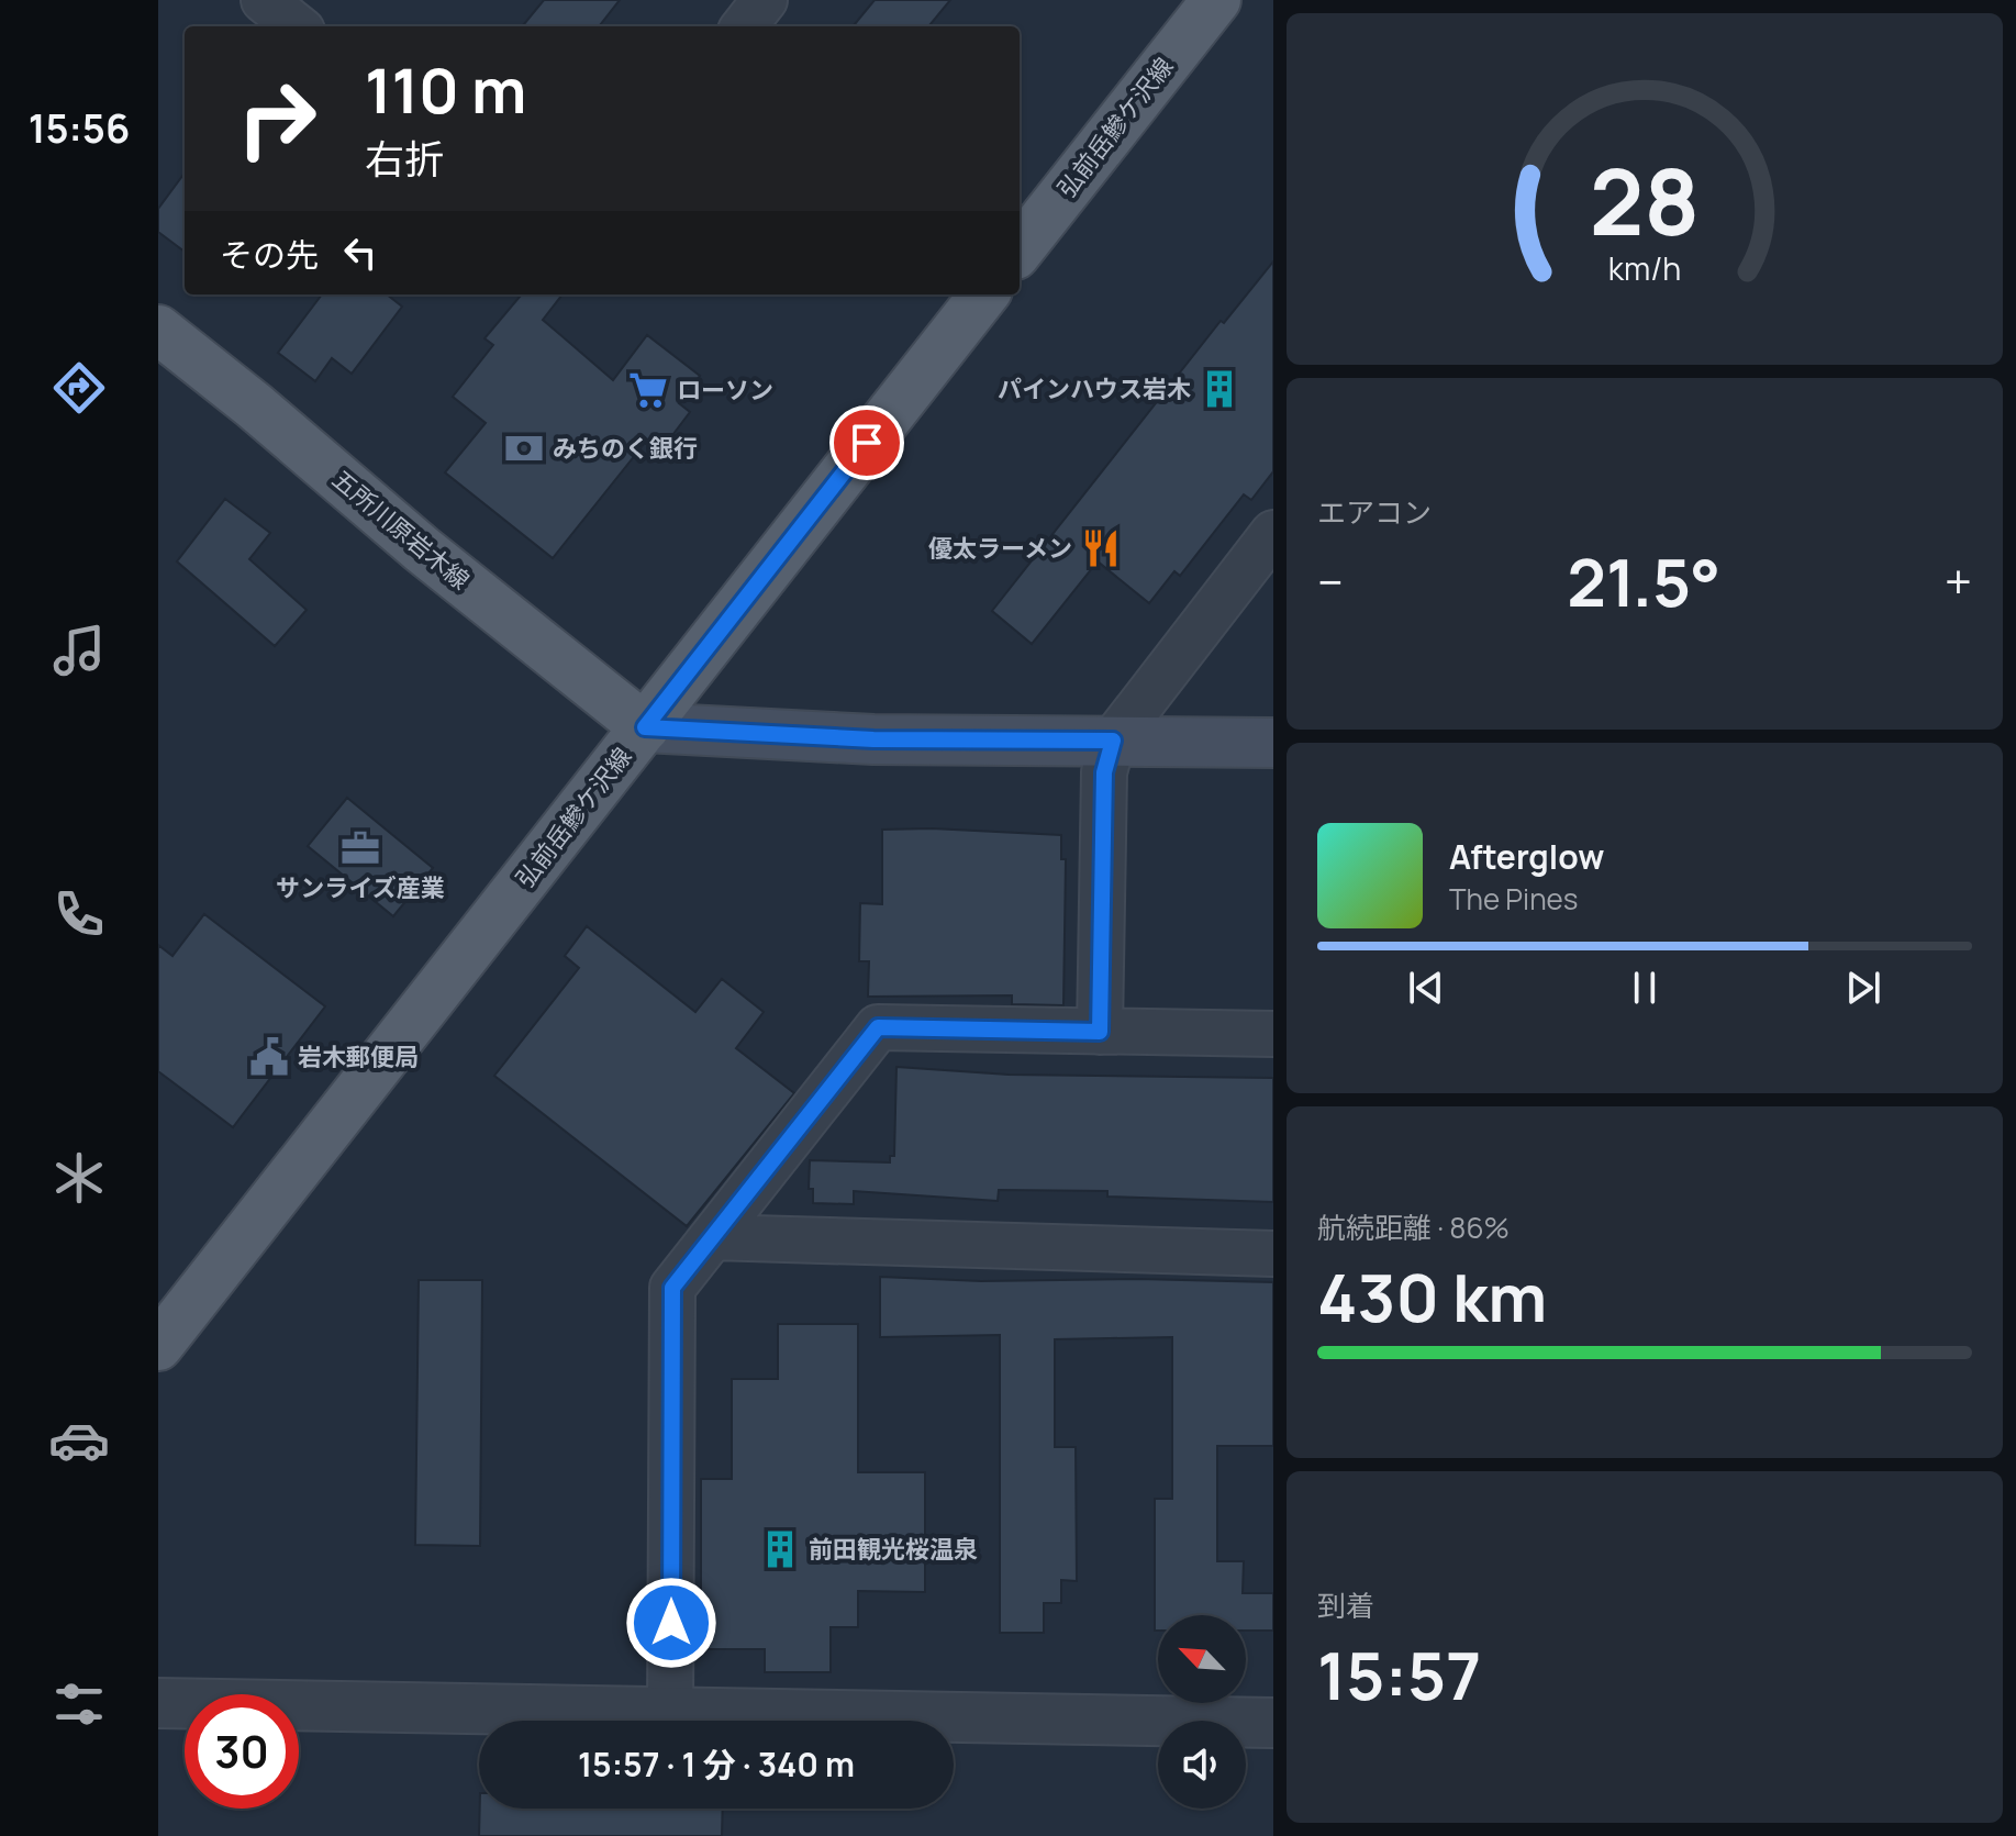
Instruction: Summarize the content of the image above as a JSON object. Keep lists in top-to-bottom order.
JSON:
{
  "streets": {
    "main road": ["弘前岳鰺ケ沢線", "五所川原岩木線"]
  },
  "crossings": [
    ["弘前岳鰺ケ沢線", "五所川原岩木線"]
  ],
  "places": {
    "building": ["パインハウス岩木", "前田観光桜温泉"],
    "supermarket": ["ローソン"],
    "bank": ["みちのく銀行"],
    "restaurant": ["優太ラーメン"],
    "office": ["サンライズ産業"],
    "public building": ["岩木郵便局"]
  },
  "north": "top left",
  "page": {
    "tabs": "15:56",
    "turn": ["110 m", "右折"],
    "then": "その先",
    "tile": [
      "エアコン",
      ["航続距離 · 86%", "430 km"],
      ["到着", "15:57"]
    ],
    "heat": ["−", "21.5°", "+"],
    "song": ["Afterglow", "The Pines"],
    "limit": "30",
    "trip": "15:57 · 1 分 · 340 m",
    "gauge": ["28", "km/h"]
  }
}
